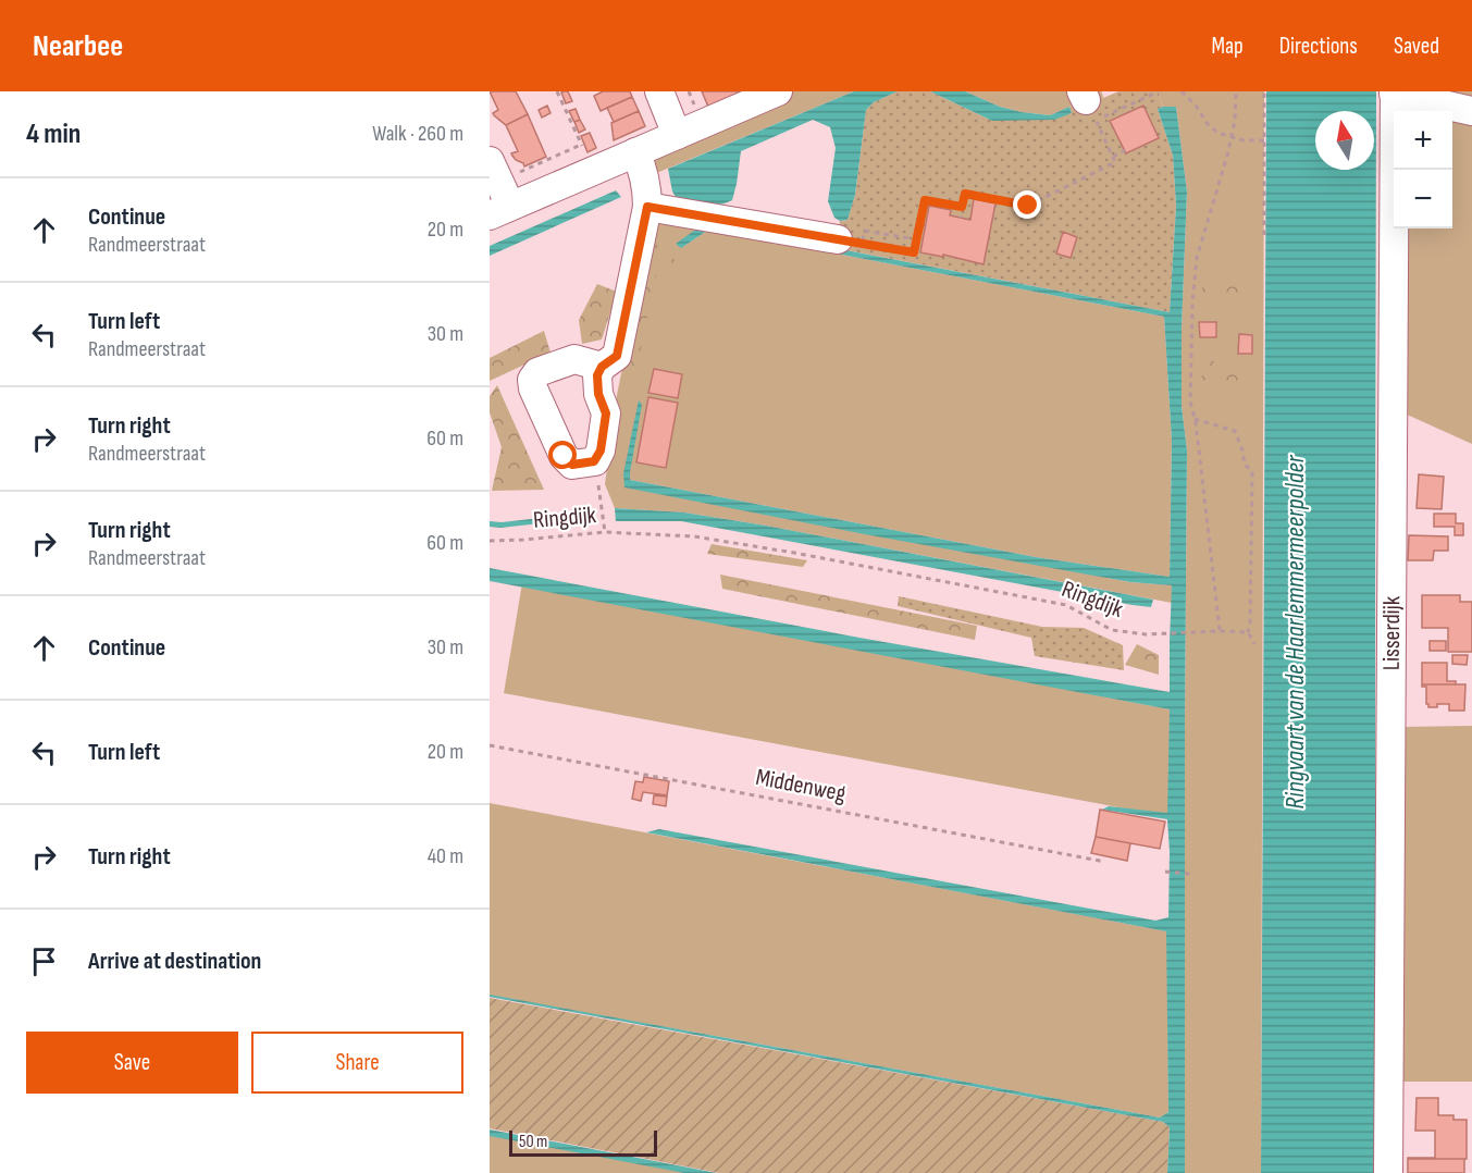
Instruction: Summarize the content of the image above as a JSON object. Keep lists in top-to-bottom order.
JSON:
{
  "streets": {
    "street": ["Lisserdijk"],
    "path": ["Ringdijk", "Middenweg"]
  },
  "water": ["Ringvaart van de Haarlemmermeerpolder"],
  "scale_bar": "50 m",
  "north": "top",
  "page": {
    "header": "Nearbee",
    "nav": ["Map", "Directions", "Saved"],
    "heading": ["4 min", "Walk · 260 m"],
    "map_buttons": ["+", "−"],
    "list": [
      ["Continue", "Randmeerstraat", "20 m"],
      ["Turn left", "Randmeerstraat", "30 m"],
      ["Turn right", "Randmeerstraat", "60 m"],
      ["Turn right", "Randmeerstraat", "60 m"],
      ["Continue", "30 m"],
      ["Turn left", "20 m"],
      ["Turn right", "40 m"],
      "Arrive at destination"
    ],
    "buttons": ["Save", "Share"],
    "scale": "50 m"
  }
}
